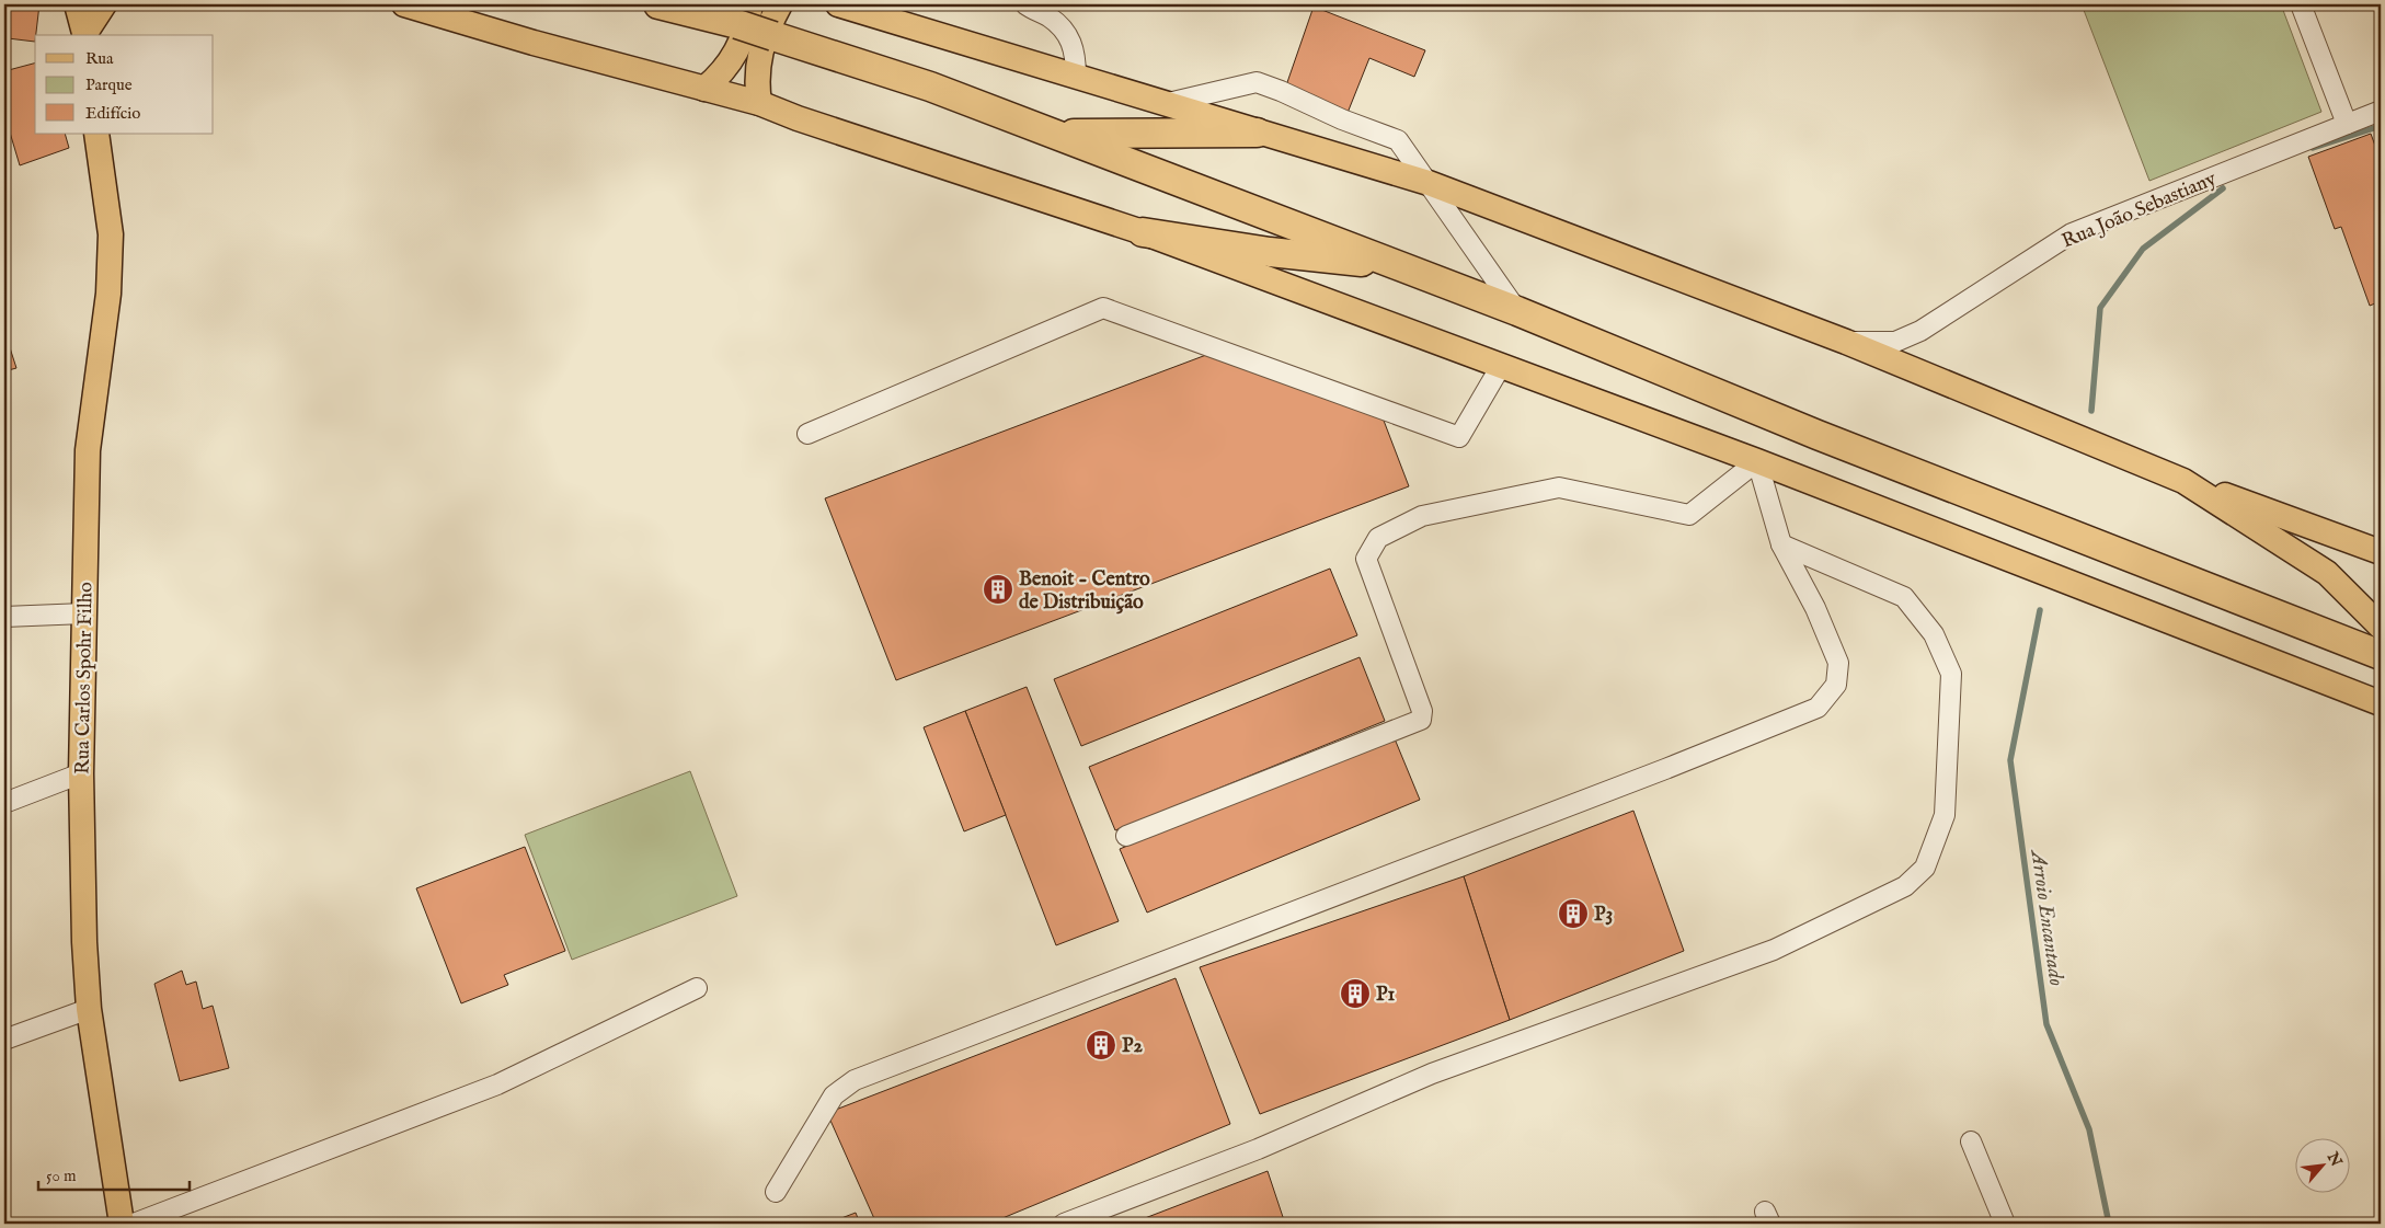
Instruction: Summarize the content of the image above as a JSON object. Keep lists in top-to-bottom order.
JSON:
{
  "streets": {
    "main road": ["Rua Carlos Spohr Filho"],
    "street": ["Rua João Sebastiany"]
  },
  "water": ["Arroio Encantado"],
  "places": {
    "building": [
      "Benoit - Centro de Distribuição",
      "P3",
      "P1",
      "P2"
    ]
  },
  "legend": ["Rua", "Parque", "Edifício"],
  "scale_bar": "50 m",
  "north": "top right"
}
